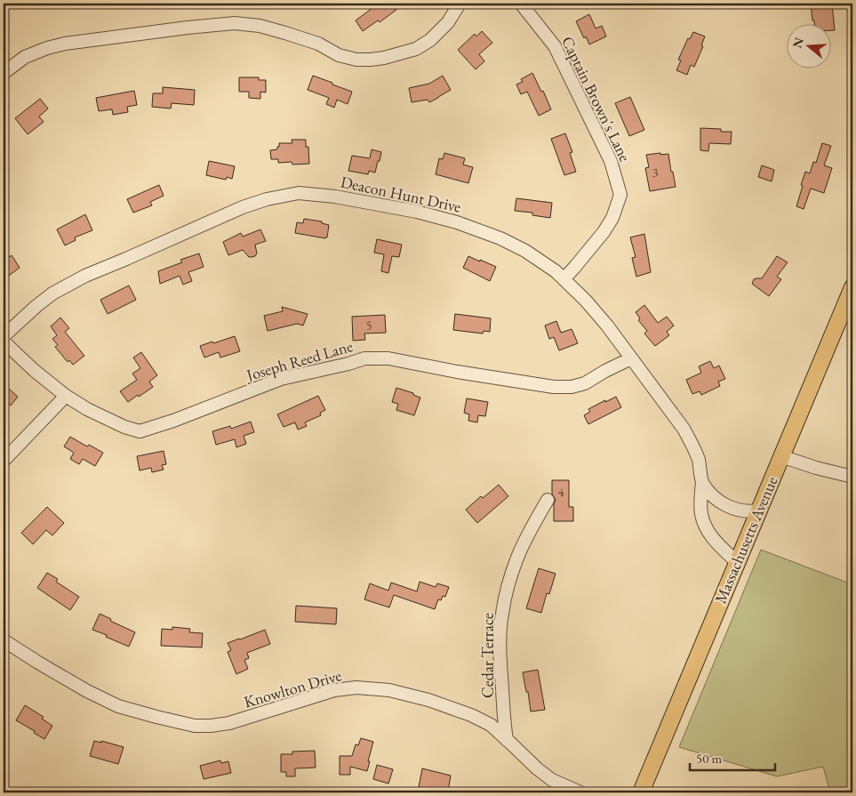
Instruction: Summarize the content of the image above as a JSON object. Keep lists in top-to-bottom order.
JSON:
{
  "streets": {
    "main road": ["Massachusetts Avenue"],
    "street": [
      "Captain Brown's Lane",
      "Deacon Hunt Drive",
      "Joseph Reed Lane",
      "Cedar Terrace",
      "Knowlton Drive"
    ]
  },
  "crossings": [
    ["Captain Brown's Lane", "Deacon Hunt Drive"],
    ["Deacon Hunt Drive", "Joseph Reed Lane"],
    ["Deacon Hunt Drive", "Massachusetts Avenue"],
    ["Cedar Terrace", "Knowlton Drive"]
  ],
  "house_numbers": ["3", "5", "4"],
  "scale_bar": "50 m",
  "north": "left"
}
